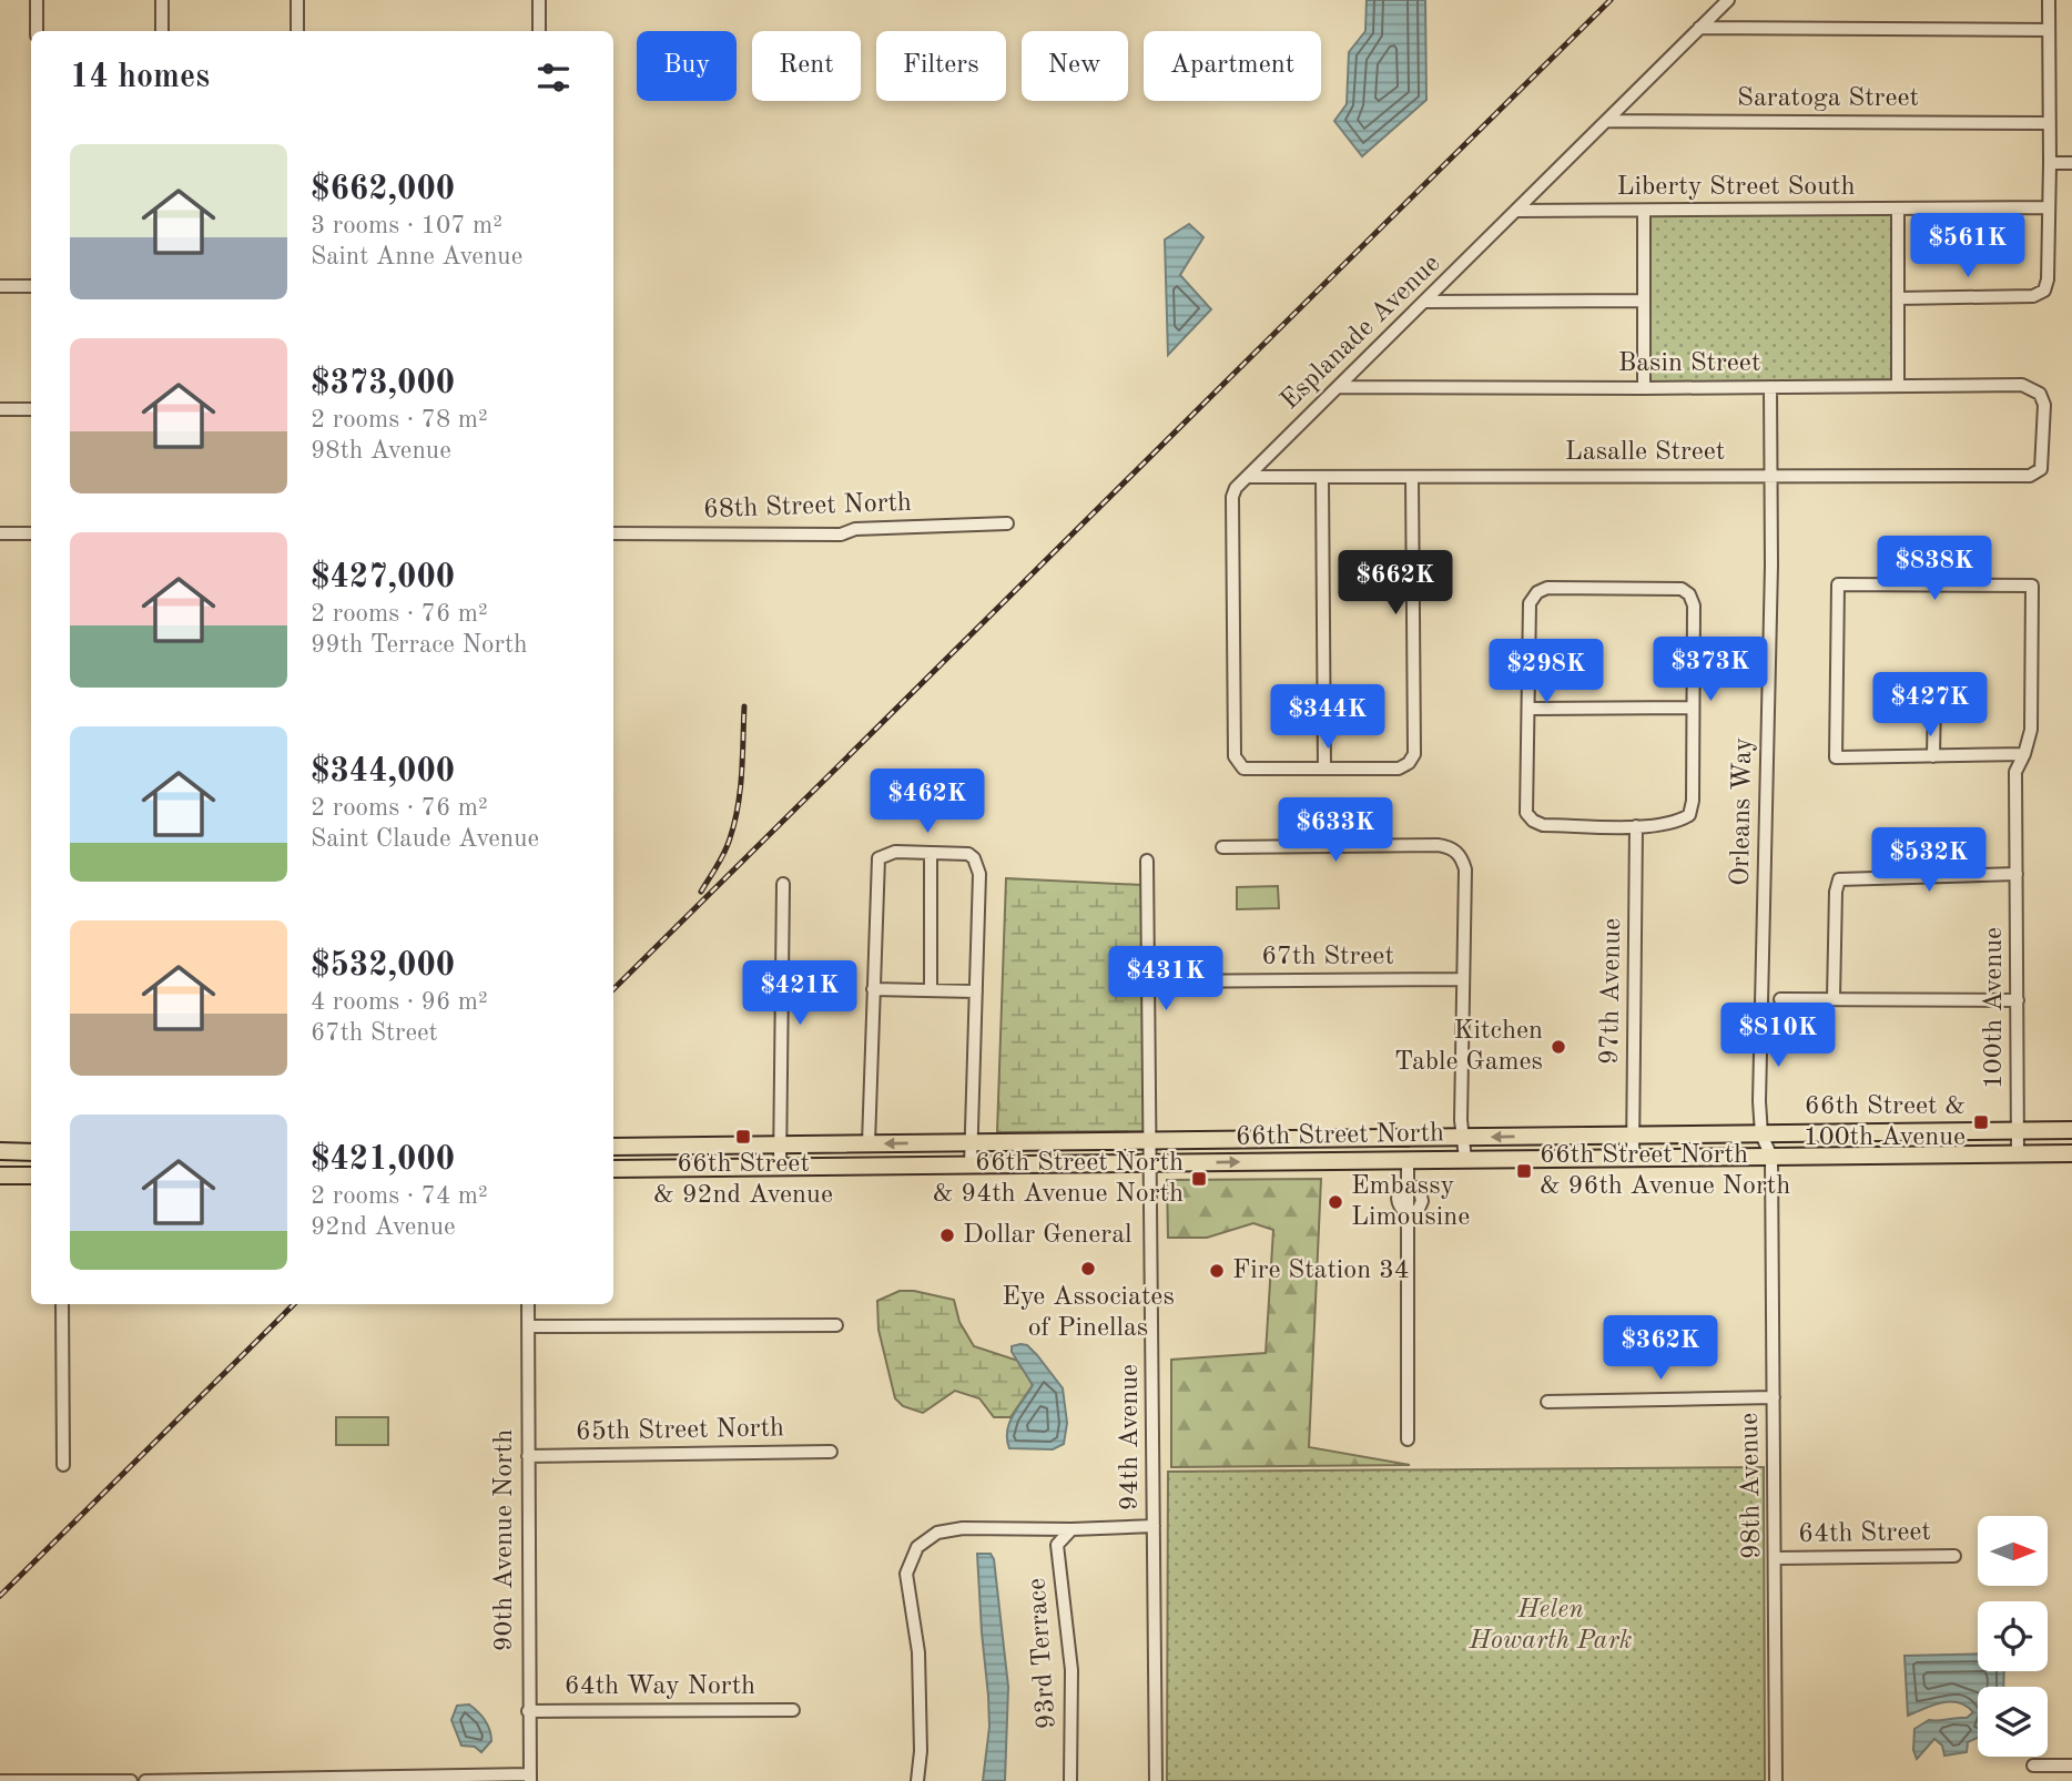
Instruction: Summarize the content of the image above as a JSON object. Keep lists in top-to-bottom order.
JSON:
{
  "streets": {
    "main road": ["66th Street North"],
    "street": [
      "Saratoga Street",
      "Liberty Street South",
      "Esplanade Avenue",
      "Basin Street",
      "Lasalle Street",
      "68th Street North",
      "Orleans Way",
      "67th Street",
      "97th Avenue",
      "100th Avenue",
      "65th Street North",
      "94th Avenue",
      "98th Avenue",
      "64th Street",
      "90th Avenue North",
      "93rd Terrace",
      "64th Way North"
    ]
  },
  "crossings": [
    ["Saratoga Street", "Esplanade Avenue"],
    ["Liberty Street South", "Esplanade Avenue"],
    ["Esplanade Avenue", "Basin Street"],
    ["Esplanade Avenue", "Lasalle Street"],
    ["Basin Street", "Lasalle Street"],
    ["Basin Street", "Orleans Way"],
    ["Lasalle Street", "Orleans Way"],
    ["Orleans Way", "98th Avenue"],
    ["67th Street", "94th Avenue"],
    ["97th Avenue", "66th Street North"],
    ["100th Avenue", "66th Street North"],
    ["66th Street North", "94th Avenue"],
    ["66th Street North", "98th Avenue"],
    ["65th Street North", "90th Avenue North"],
    ["98th Avenue", "64th Street"],
    ["90th Avenue North", "64th Way North"]
  ],
  "parks": ["Helen Howarth Park"],
  "places": {
    "other": [
      "Kitchen Table Games",
      "Embassy Limousine",
      "Dollar General",
      "Eye Associates of Pinellas",
      "Fire Station 34"
    ],
    "transit": [
      "66th Street & 100th Avenue",
      "66th Street & 92nd Avenue",
      "66th Street North & 96th Avenue North",
      "66th Street North & 94th Avenue North"
    ]
  },
  "north": "right",
  "page": {
    "chip": [
      "Buy",
      "Rent",
      "Filters",
      "New",
      "Apartment"
    ],
    "heading": "14 homes",
    "list": [
      {
        "name": "$662,000",
        "note": "3 rooms · 107 m² · Saint Anne Avenue"
      },
      {
        "name": "$373,000",
        "note": "2 rooms · 78 m² · 98th Avenue"
      },
      {
        "name": "$427,000",
        "note": "2 rooms · 76 m² · 99th Terrace North"
      },
      {
        "name": "$344,000",
        "note": "2 rooms · 76 m² · Saint Claude Avenue"
      },
      {
        "name": "$532,000",
        "note": "4 rooms · 96 m² · 67th Street"
      },
      {
        "name": "$421,000",
        "note": "2 rooms · 74 m² · 92nd Avenue"
      }
    ],
    "price": [
      "$561K",
      "$838K",
      "$662K",
      "$373K",
      "$298K",
      "$427K",
      "$344K",
      "$462K",
      "$633K",
      "$532K",
      "$431K",
      "$421K",
      "$810K",
      "$362K"
    ]
  }
}
